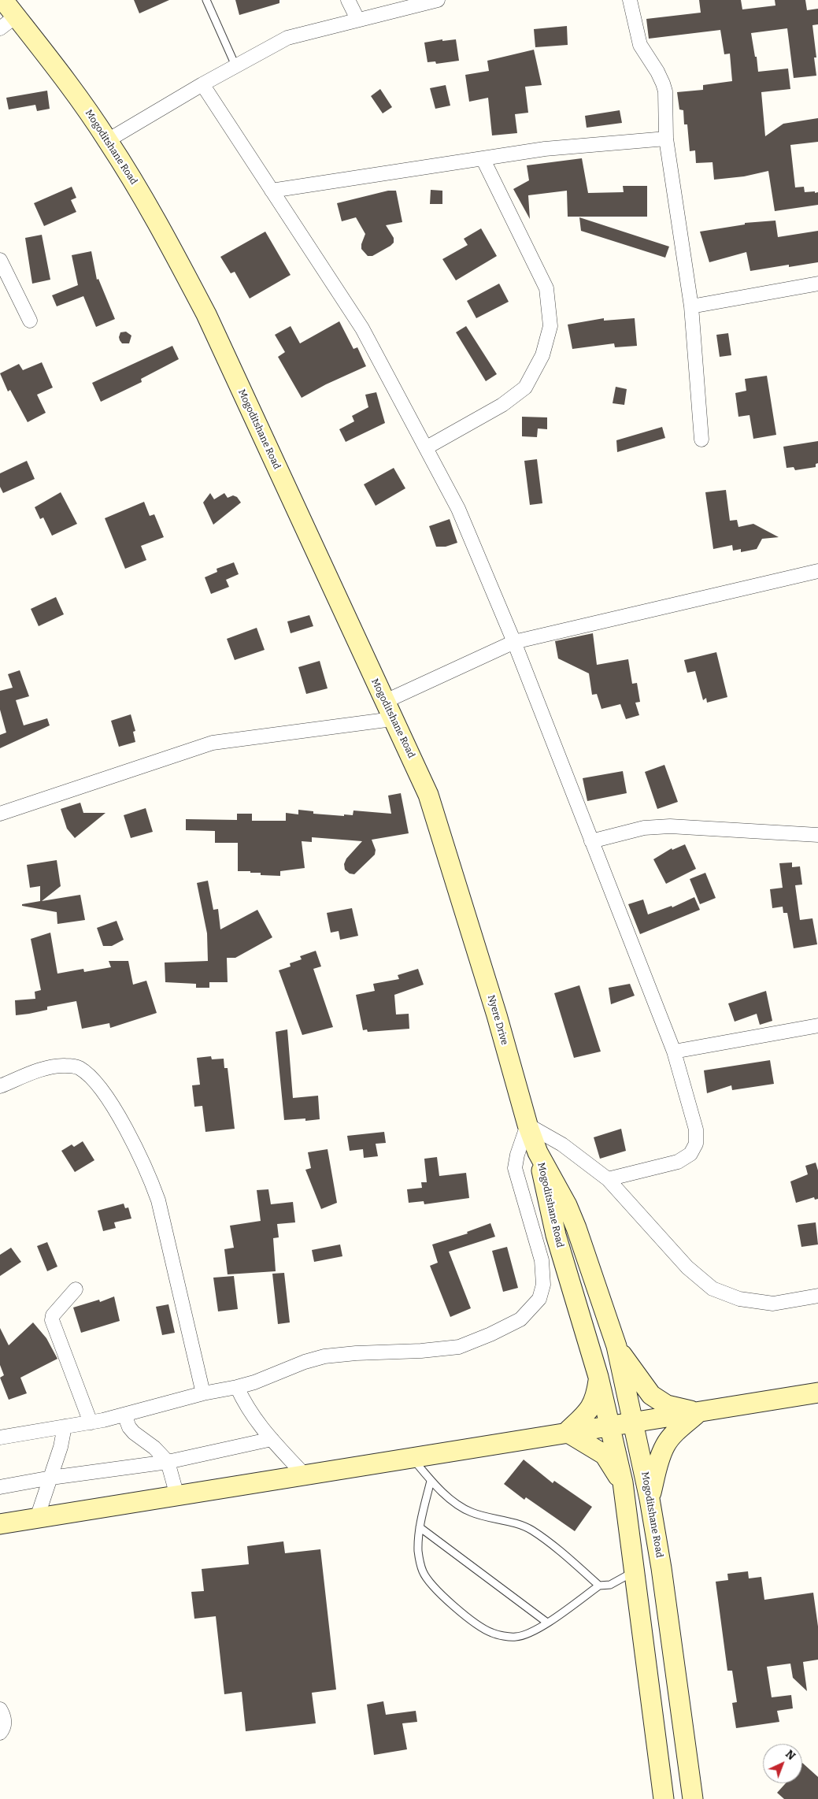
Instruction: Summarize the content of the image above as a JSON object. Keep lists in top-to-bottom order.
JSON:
{
  "streets": {
    "main road": ["Mogoditshane Road", "Nyere Drive"]
  },
  "crossings": [
    ["Mogoditshane Road", "Nyere Drive"]
  ],
  "north": "top right"
}
